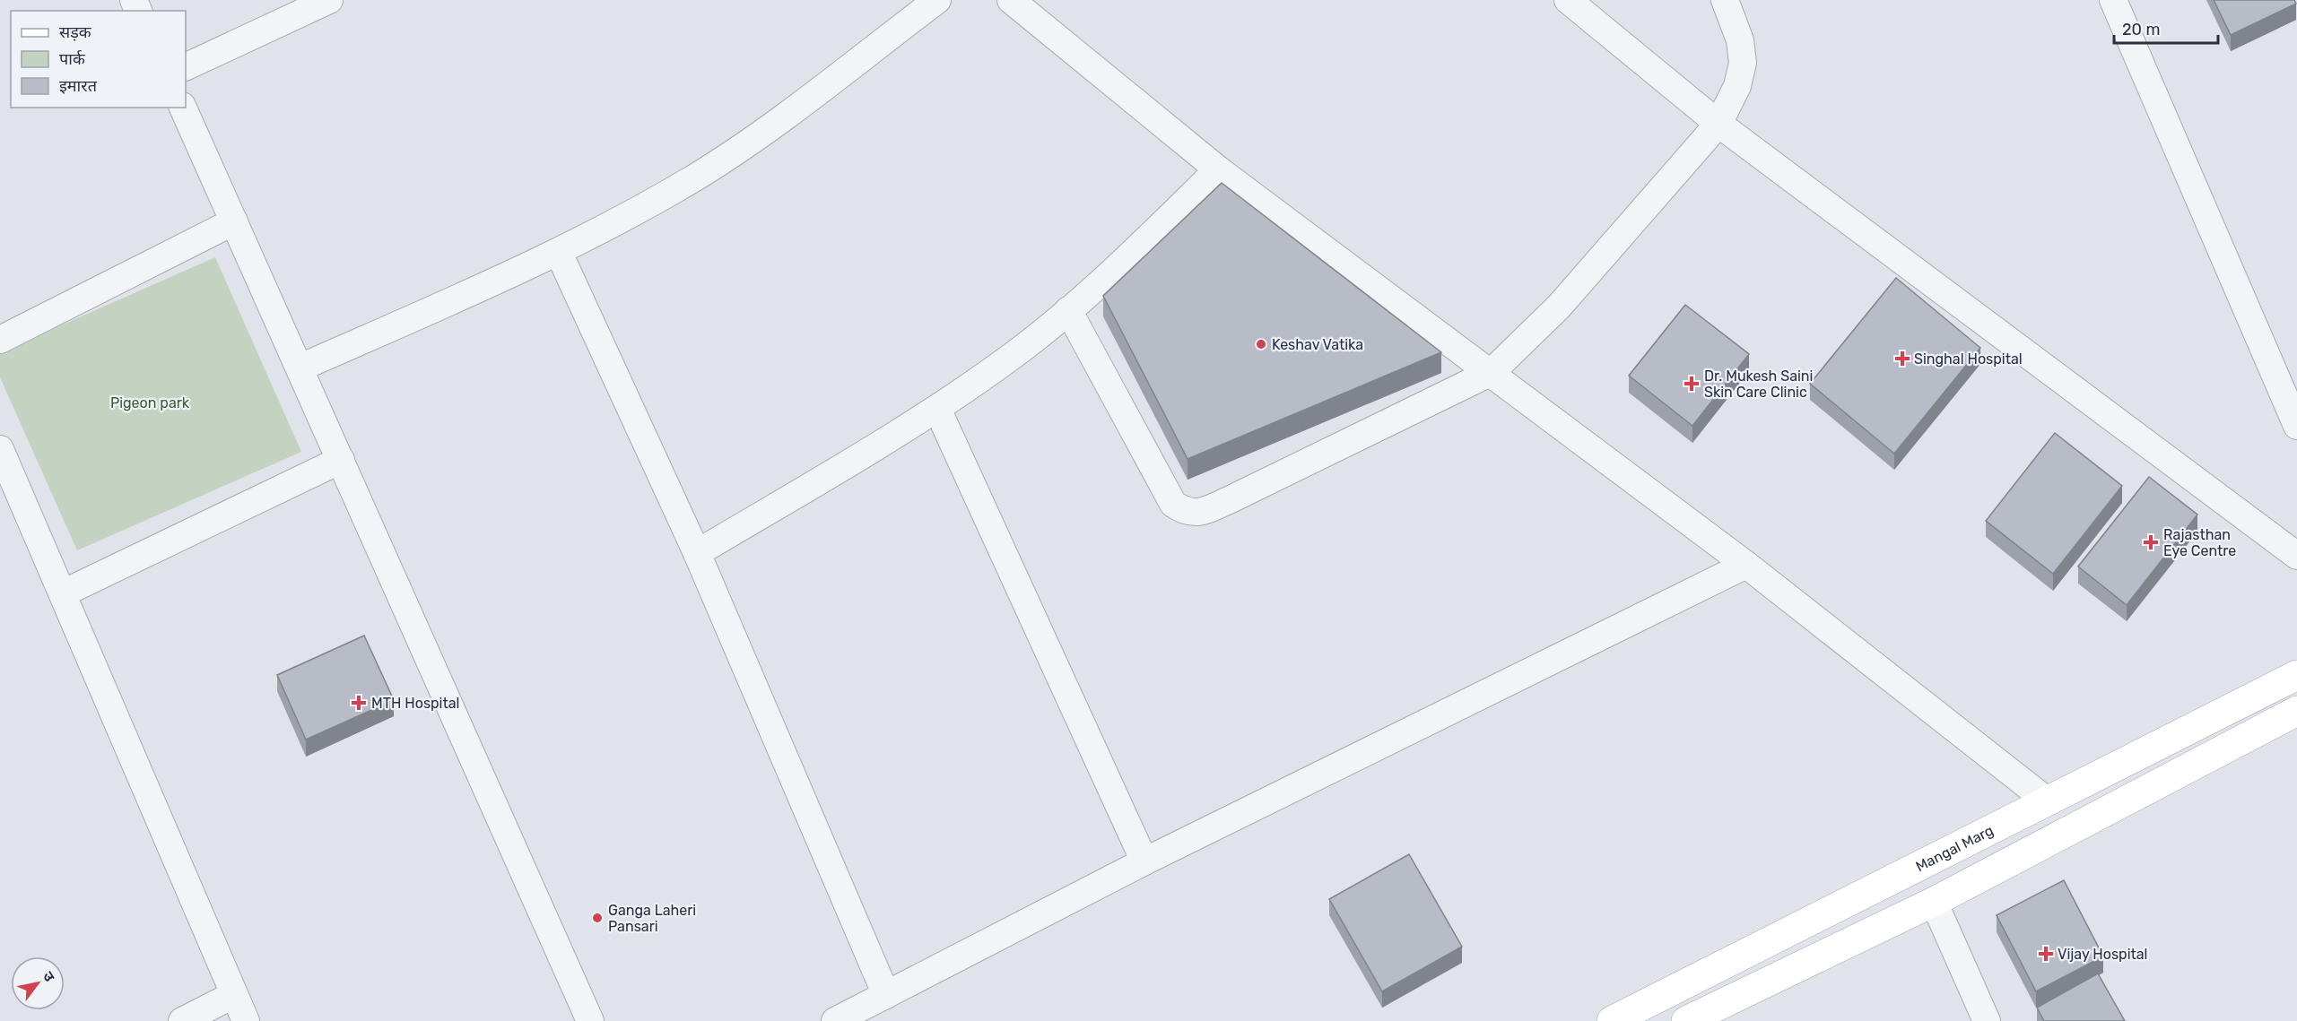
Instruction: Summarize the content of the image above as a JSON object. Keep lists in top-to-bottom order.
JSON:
{
  "streets": {
    "main road": ["Mangal Marg"]
  },
  "parks": ["Pigeon park"],
  "places": {
    "other": ["Keshav Vatika", "Ganga Laheri Pansari"],
    "health": [
      "Singhal Hospital",
      "Dr. Mukesh Saini Skin Care Clinic",
      "Rajasthan Eye Centre",
      "MTH Hospital",
      "Vijay Hospital"
    ]
  },
  "legend": ["सड़क", "पार्क", "इमारत"],
  "scale_bar": "20 m",
  "north": "top right"
}
